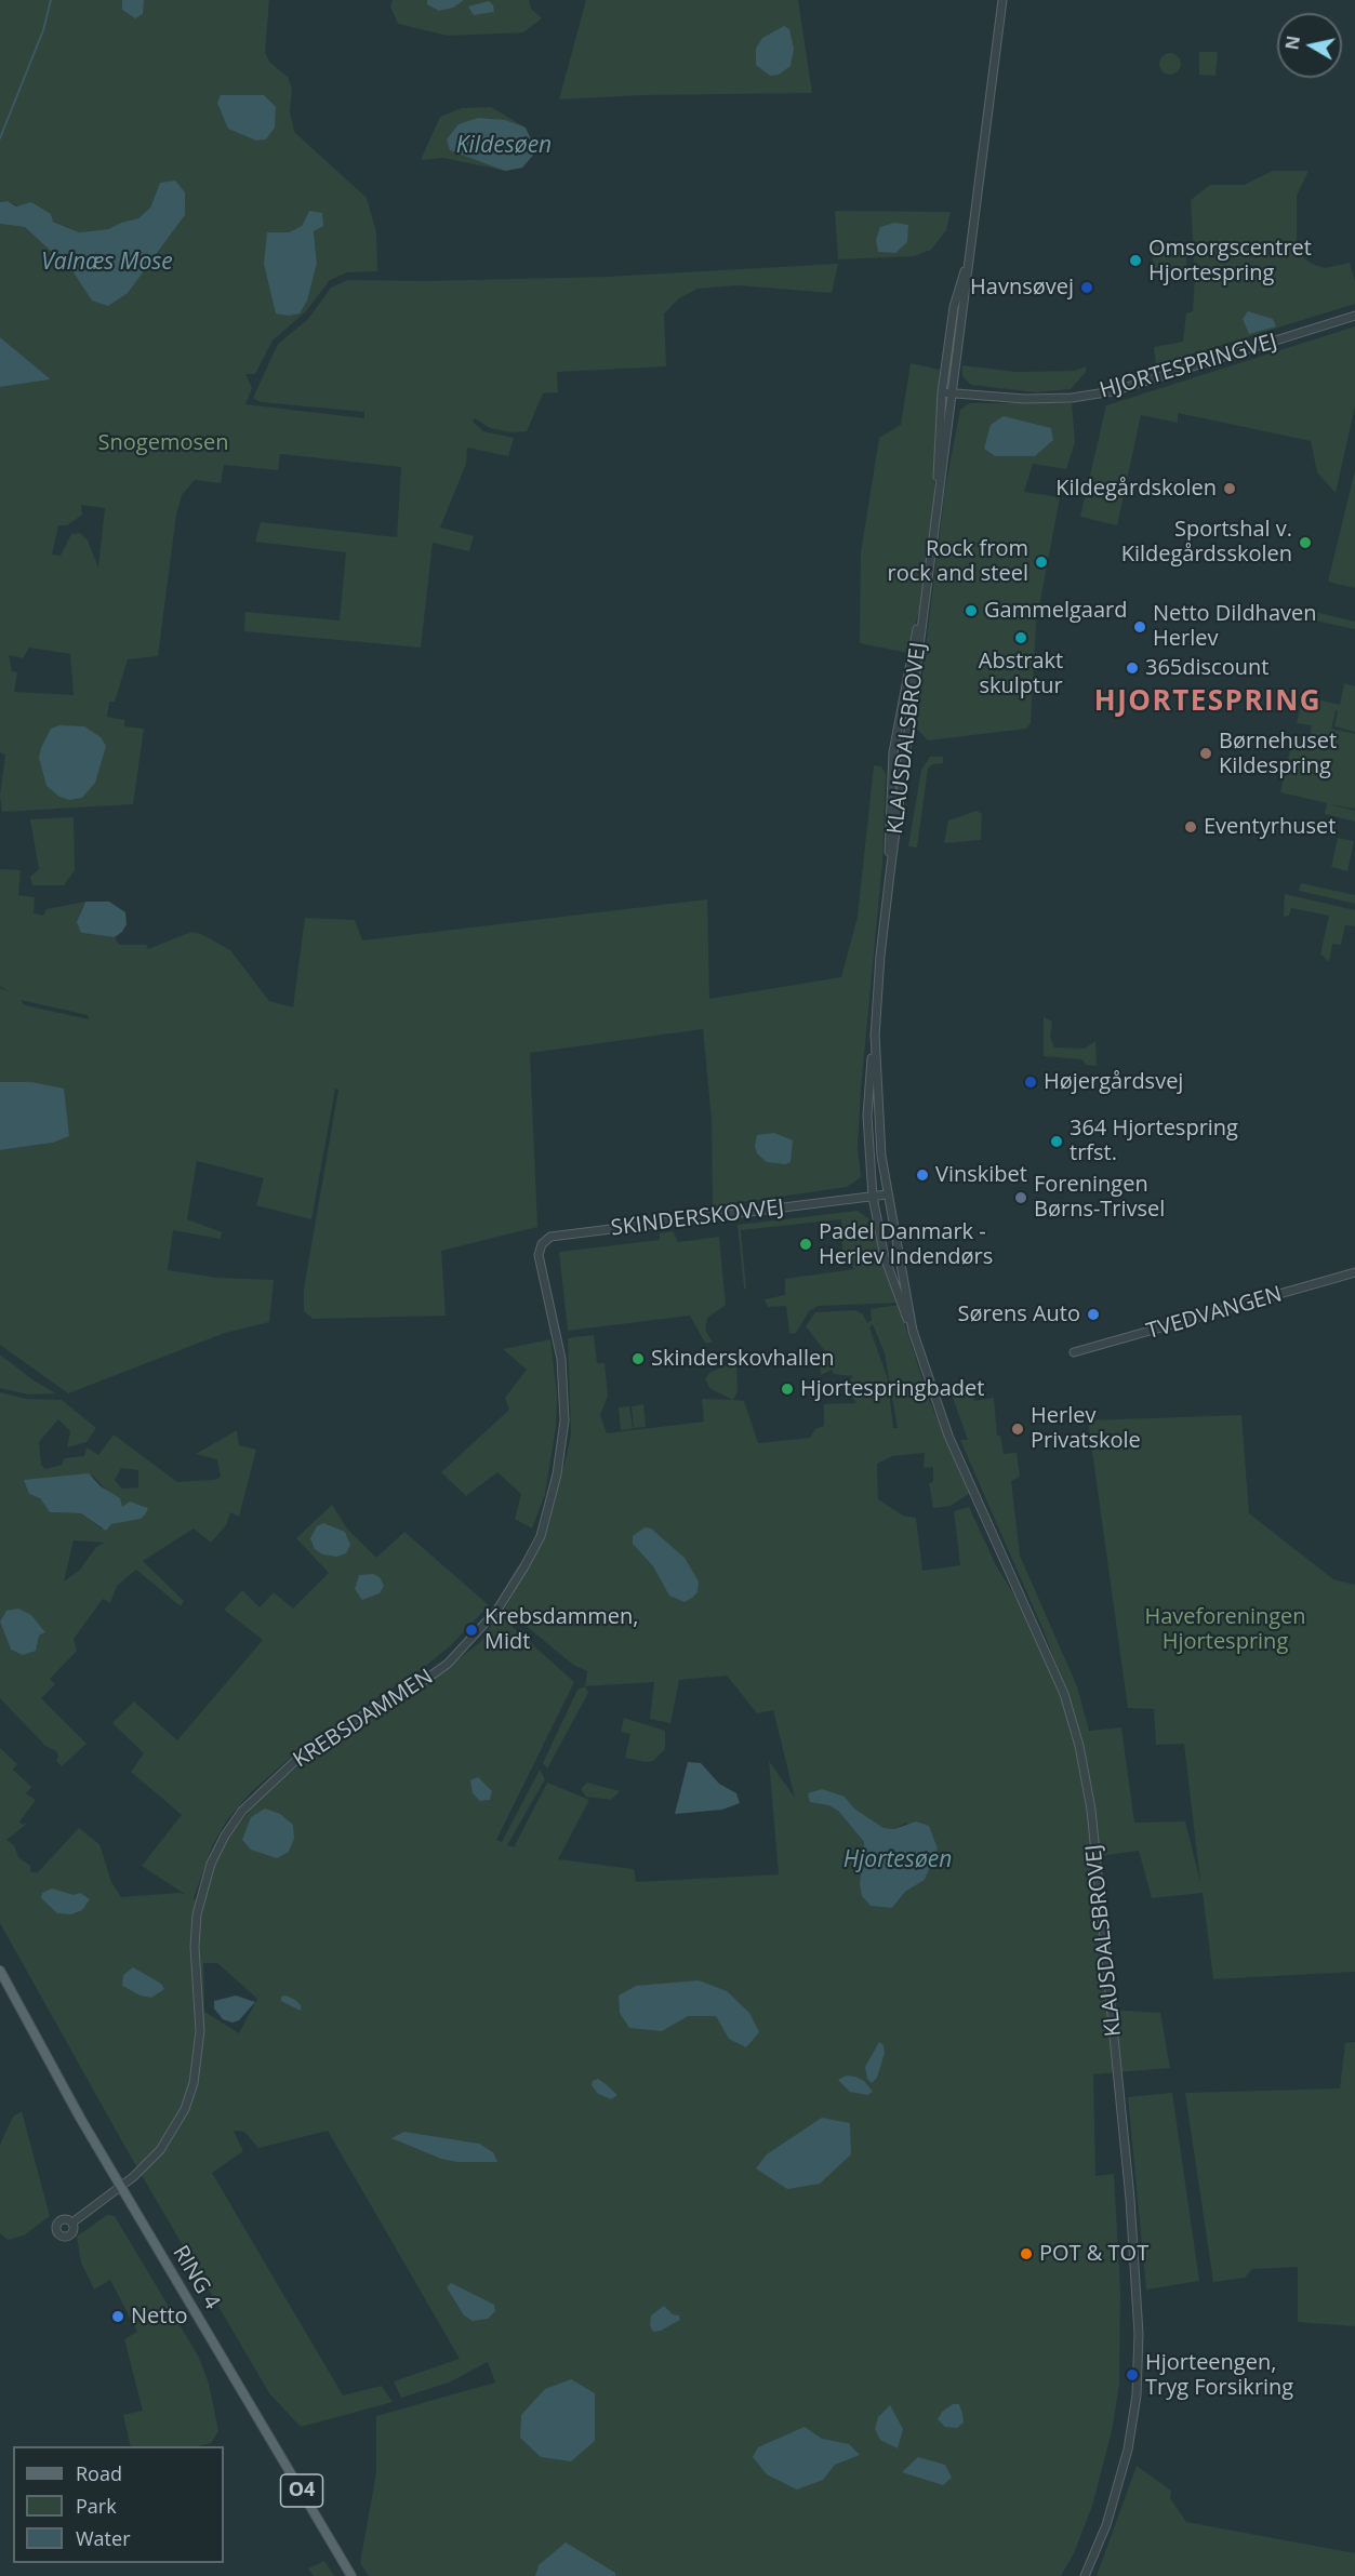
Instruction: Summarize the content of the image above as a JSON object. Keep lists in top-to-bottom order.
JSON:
{
  "streets": {
    "main road": ["RING 4", "O4"],
    "street": [
      "HJORTESPRINGVEJ",
      "KLAUSDALSBROVEJ",
      "SKINDERSKOVVEJ",
      "TVEDVANGEN",
      "KREBSDAMMEN"
    ]
  },
  "crossings": [
    ["HJORTESPRINGVEJ", "KLAUSDALSBROVEJ"],
    ["KLAUSDALSBROVEJ", "SKINDERSKOVVEJ"],
    ["SKINDERSKOVVEJ", "KREBSDAMMEN"],
    ["KREBSDAMMEN", "RING 4"]
  ],
  "districts": ["HJORTESPRING"],
  "water": ["Kildesøen", "Valnæs Mose", "Hjortesøen"],
  "parks": ["Snogemosen", "Haveforeningen Hjortespring"],
  "places": [
    "Omsorgscentret Hjortespring",
    "Havnsøvej",
    "Kildegårdskolen",
    "Sportshal v. Kildegårdsskolen",
    "Rock from rock and steel",
    "Gammelgaard",
    "Netto Dildhaven Herlev",
    "Abstrakt skulptur",
    "365discount",
    "Børnehuset Kildespring",
    "Eventyrhuset",
    "Højergårdsvej",
    "364 Hjortespring trfst.",
    "Vinskibet",
    "Foreningen Børns-Trivsel",
    "Padel Danmark - Herlev Indendørs",
    "Sørens Auto",
    "Skinderskovhallen",
    "Hjortespringbadet",
    "Herlev Privatskole",
    "Krebsdammen, Midt",
    "POT & TOT",
    "Netto",
    "Hjorteengen, Tryg Forsikring"
  ],
  "legend": ["Road", "Park", "Water"],
  "north": "left"
}
